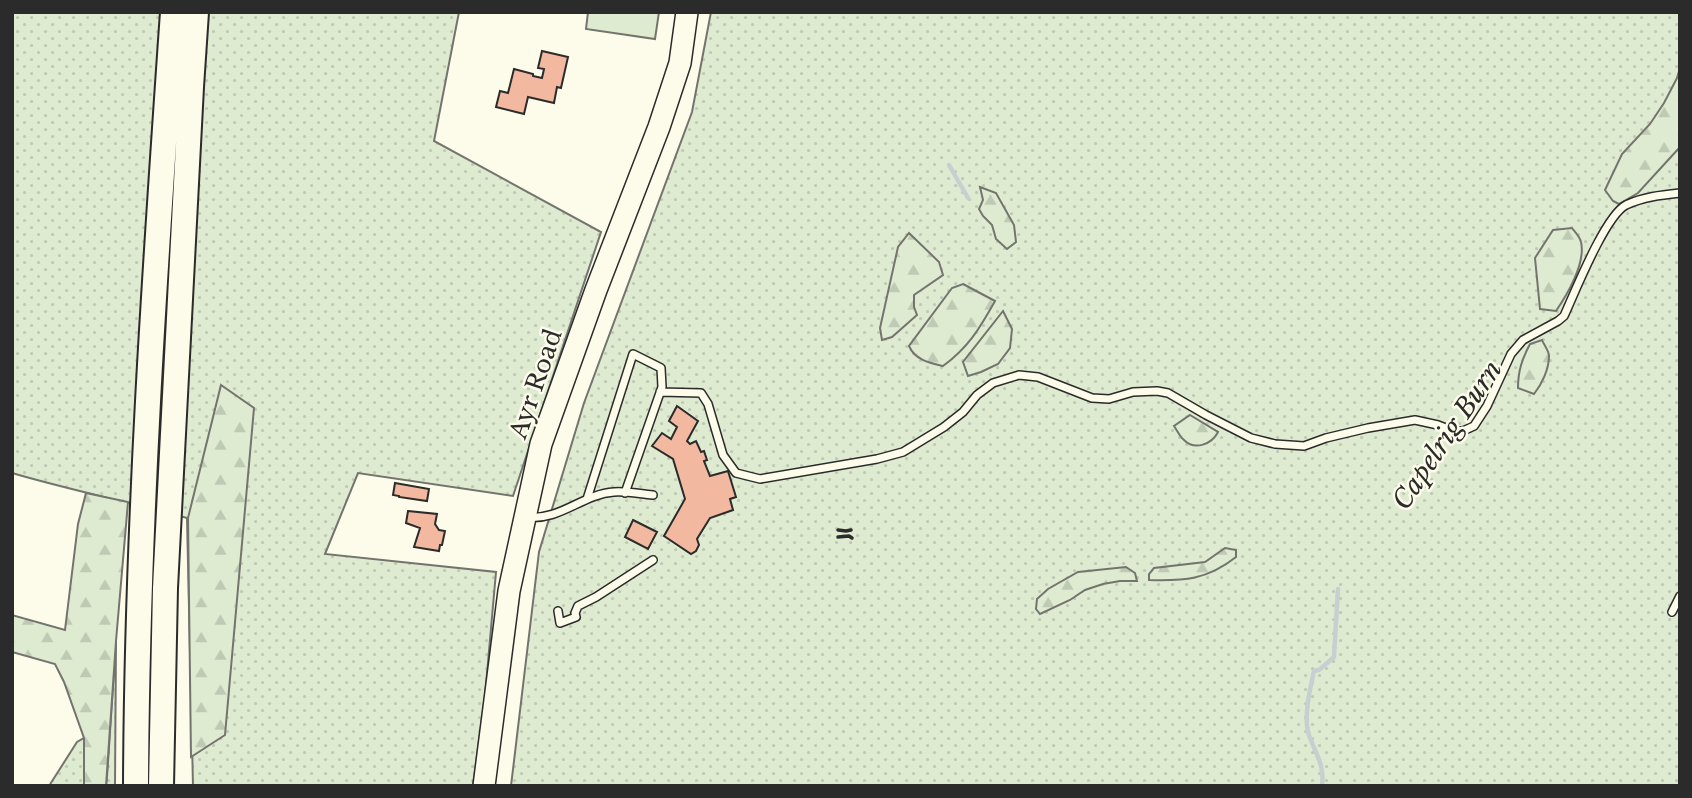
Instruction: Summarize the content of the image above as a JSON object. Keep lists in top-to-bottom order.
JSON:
{
  "streets": {
    "main road": ["Ayr Road"]
  },
  "water": ["Capelrig Burn"]
}
